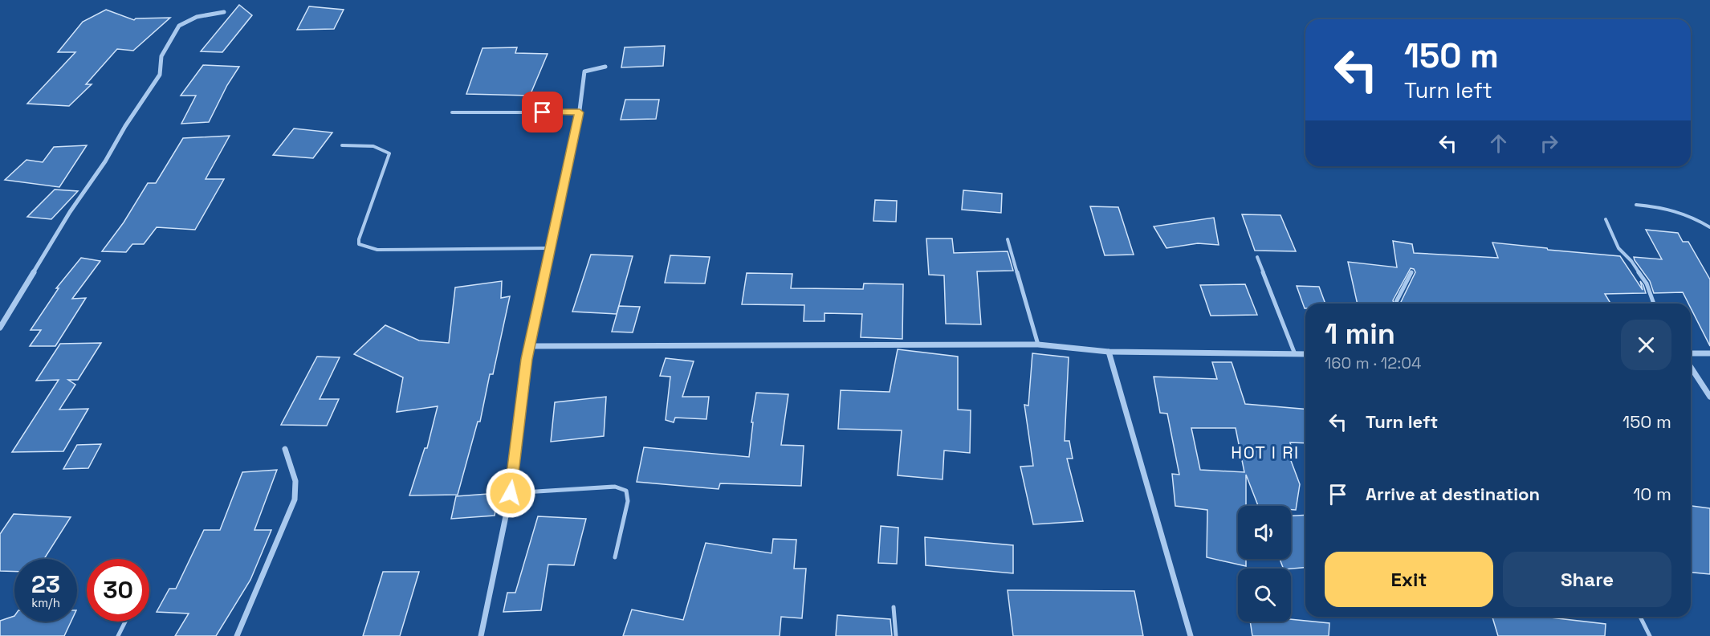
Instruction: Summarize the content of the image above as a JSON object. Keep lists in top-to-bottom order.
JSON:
{
  "districts": ["HOT I RI"],
  "page": {
    "turn": ["150 m", "Turn left"],
    "heading": ["1 min", "160 m · 12:04"],
    "list": [
      {
        "name": "Turn left",
        "value": "150 m"
      },
      {
        "name": "Arrive at destination",
        "value": "10 m"
      }
    ],
    "buttons": ["Exit", "Share"],
    "speed": "23 km/h",
    "limit": "30"
  }
}
